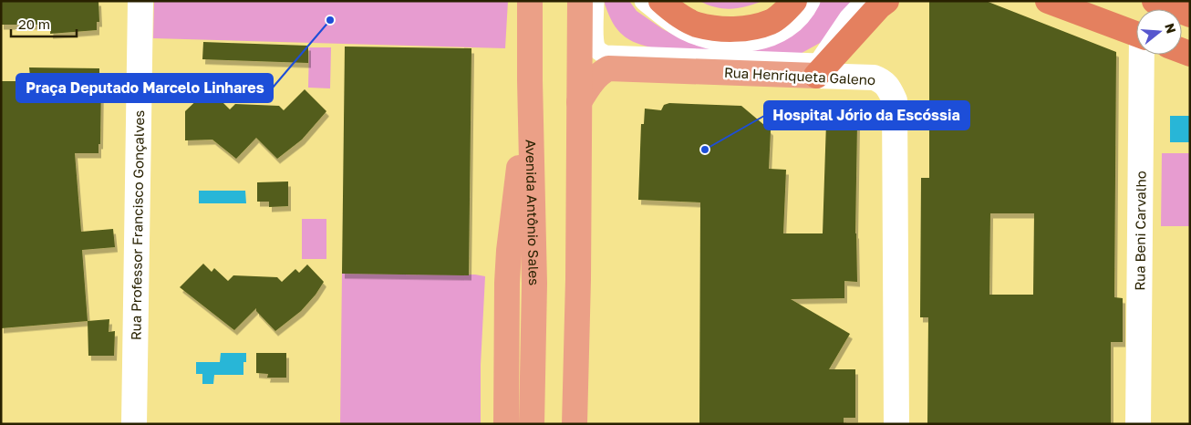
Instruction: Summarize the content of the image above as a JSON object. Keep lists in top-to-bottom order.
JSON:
{
  "streets": {
    "main road": ["Rua Henriqueta Galeno", "Avenida Antônio Sales"],
    "street": ["Rua Professor Francisco Gonçalves", "Rua Beni Carvalho"]
  },
  "places": ["Praça Deputado Marcelo Linhares", "Hospital Jório da Escóssia"],
  "scale_bar": "20 m",
  "north": "right"
}
